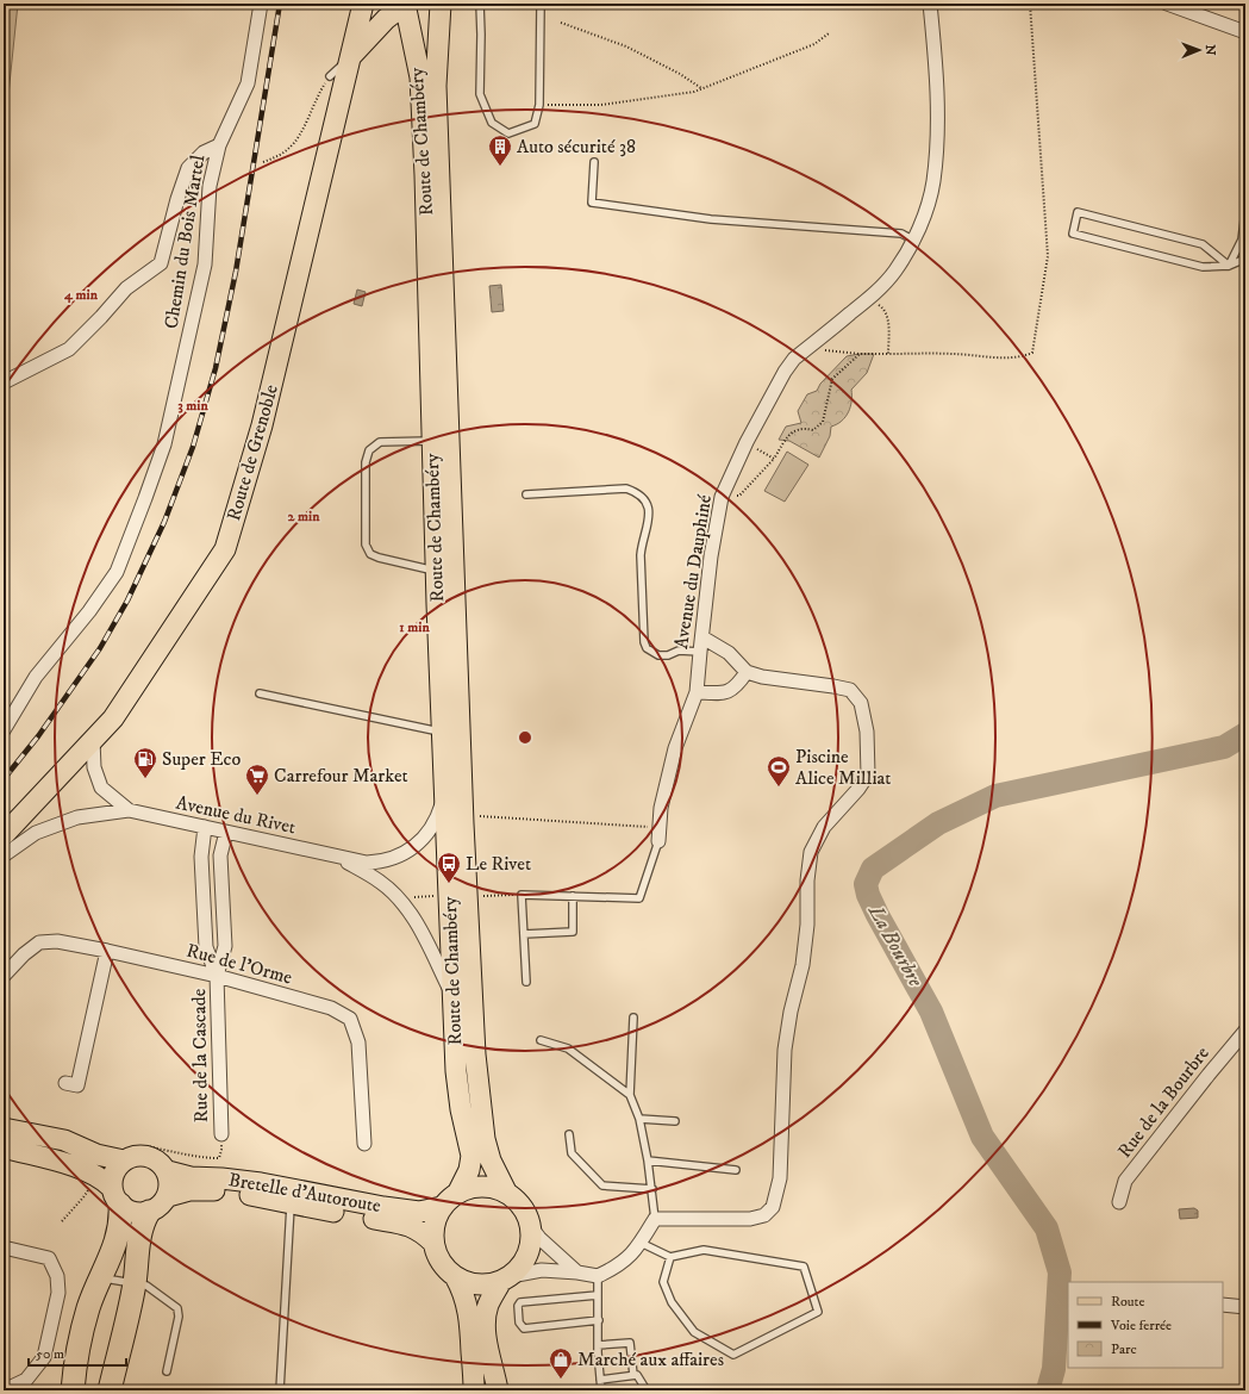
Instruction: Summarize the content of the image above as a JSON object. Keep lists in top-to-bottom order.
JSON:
{
  "streets": {
    "main road": ["Route de Chambéry", "Route de Grenoble", "Bretelle d'Autoroute"],
    "street": [
      "Chemin du Bois Martel",
      "Avenue du Dauphiné",
      "Avenue du Rivet",
      "Rue de l'Orme",
      "Rue de la Cascade",
      "Rue de la Bourbre"
    ]
  },
  "crossings": [
    ["Route de Chambéry", "Avenue du Rivet"],
    ["Route de Chambéry", "Bretelle d'Autoroute"],
    ["Route de Grenoble", "Avenue du Rivet"],
    ["Avenue du Rivet", "Rue de la Cascade"],
    ["Rue de l'Orme", "Rue de la Cascade"]
  ],
  "water": ["La Bourbre"],
  "places": {
    "building": ["Auto sécurité 38"],
    "fuel station": ["Super Eco"],
    "sports": ["Piscine Alice Milliat"],
    "supermarket": ["Carrefour Market"],
    "bus stop": ["Le Rivet"],
    "shop": ["Marché aux affaires"]
  },
  "legend": ["Route", "Voie ferrée", "Parc"],
  "scale_bar": "50 m",
  "north": "right",
  "rings": [
    "4 min",
    "3 min",
    "2 min",
    "1 min"
  ]
}
